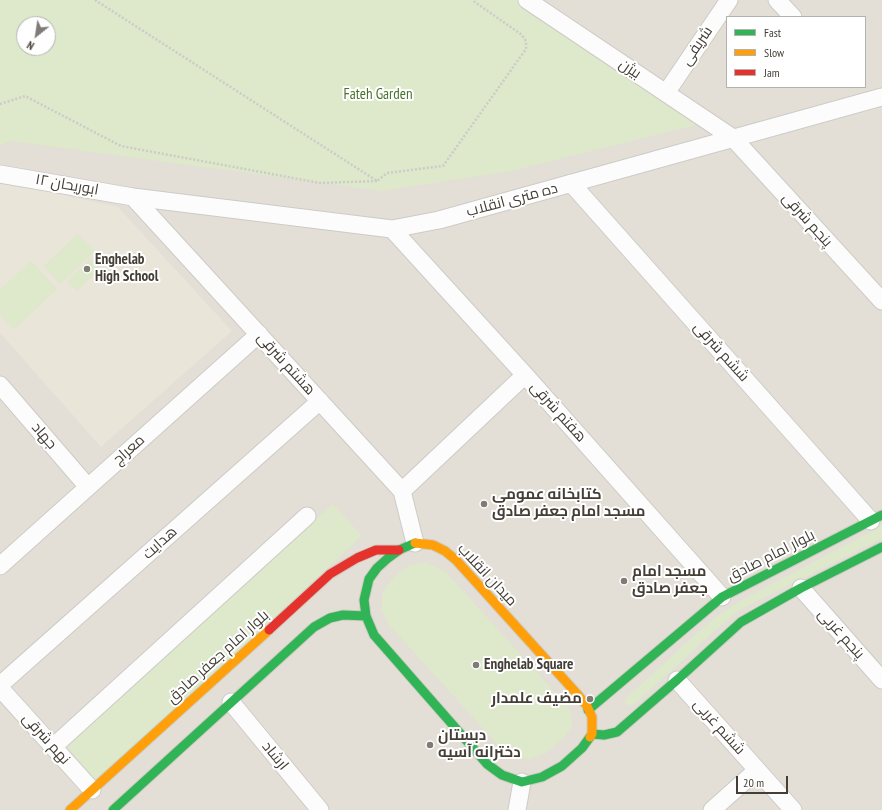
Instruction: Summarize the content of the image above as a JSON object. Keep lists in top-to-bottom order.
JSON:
{
  "streets": {
    "main road": ["بلوار امام صادق", "میدان انقلاب", "بلوار امام جعفر صادق"],
    "street": [
      "شریفی",
      "بیژن",
      "ابوریحان ۱۲",
      "ده متری انقلاب",
      "پنجم شرقی",
      "ششم شرقی",
      "هشتم شرقی",
      "هفتم شرقی",
      "جهاد",
      "معراج",
      "هدایت",
      "پنجم غربی",
      "ششم غربی",
      "نهم شرقی",
      "ارشاد"
    ]
  },
  "crossings": [
    ["شریفی", "بیژن"],
    ["بیژن", "ده متری انقلاب"],
    ["بیژن", "پنجم شرقی"],
    ["ابوریحان ۱۲", "ده متری انقلاب"],
    ["ابوریحان ۱۲", "هشتم شرقی"],
    ["ده متری انقلاب", "پنجم شرقی"],
    ["ده متری انقلاب", "ششم شرقی"],
    ["ده متری انقلاب", "هشتم شرقی"],
    ["ده متری انقلاب", "هفتم شرقی"],
    ["ششم شرقی", "بلوار امام صادق"],
    ["هشتم شرقی", "معراج"],
    ["هشتم شرقی", "هدایت"],
    ["هشتم شرقی", "میدان انقلاب"],
    ["هفتم شرقی", "بلوار امام صادق"],
    ["جهاد", "معراج"],
    ["هدایت", "نهم شرقی"],
    ["بلوار امام صادق", "میدان انقلاب"],
    ["بلوار امام جعفر صادق", "نهم شرقی"]
  ],
  "parks": ["Fateh Garden"],
  "places": [
    "Enghelab High School",
    "کتابخانه عمومی مسجد امام جعفر صادق",
    "مسجد امام جعفر صادق",
    "Enghelab Square",
    "مضیف علمدار",
    "دبستان دخترانه آسیه"
  ],
  "legend": ["Fast", "Slow", "Jam"],
  "scale_bar": "20 m",
  "north": "bottom left"
}
